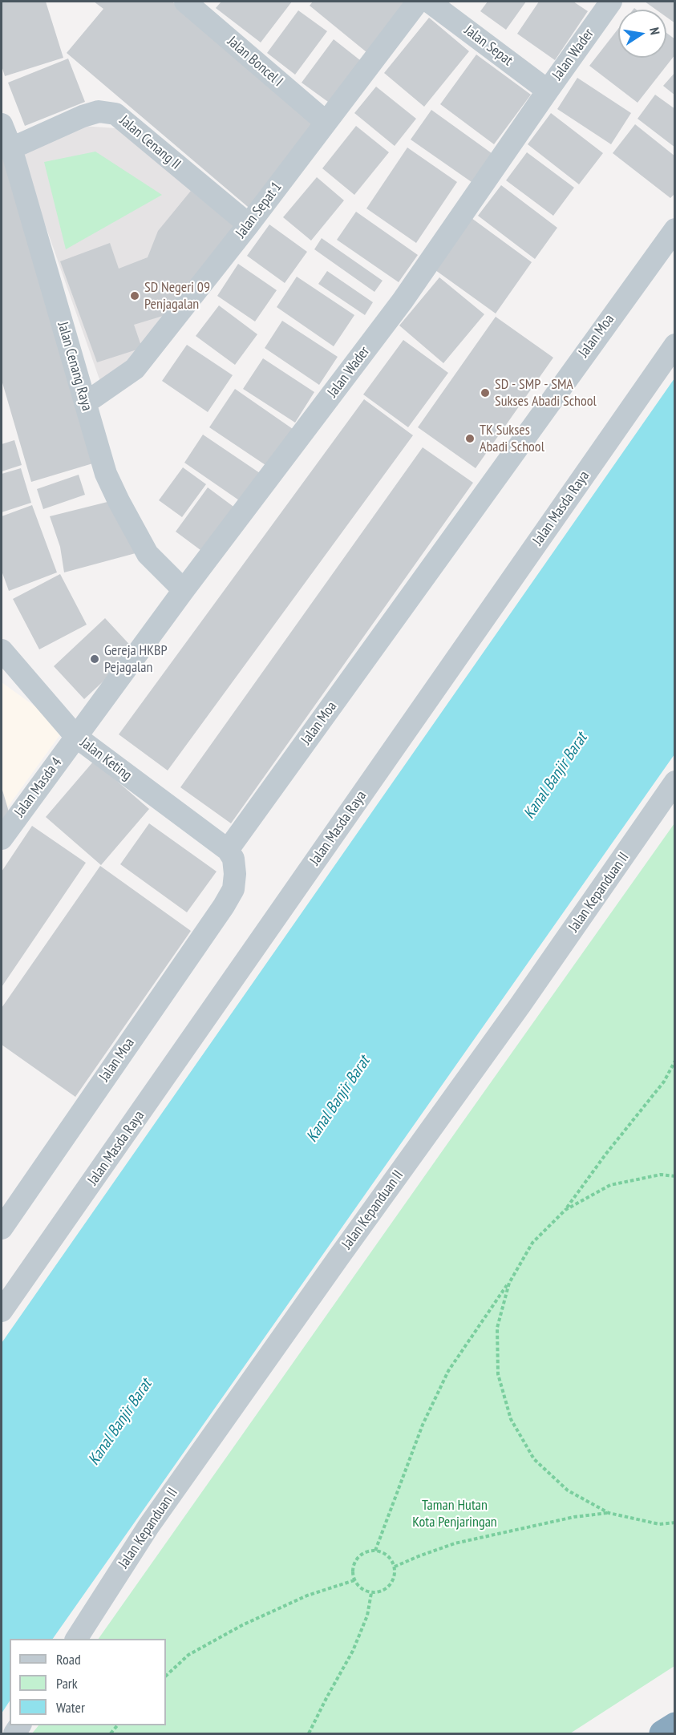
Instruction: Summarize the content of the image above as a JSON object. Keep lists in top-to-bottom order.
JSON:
{
  "streets": {
    "street": [
      "Jalan Sepat",
      "Jalan Wader",
      "Jalan Boncel I",
      "Jalan Cenang II",
      "Jalan Sepat 1",
      "Jalan Moa",
      "Jalan Cenang Raya",
      "Jalan Masda Raya",
      "Jalan Keting",
      "Jalan Masda 4",
      "Jalan Kepanduan II"
    ]
  },
  "crossings": [
    ["Jalan Sepat", "Jalan Wader"],
    ["Jalan Wader", "Jalan Cenang Raya"],
    ["Jalan Wader", "Jalan Keting"],
    ["Jalan Wader", "Jalan Masda 4"],
    ["Jalan Boncel I", "Jalan Sepat 1"],
    ["Jalan Cenang II", "Jalan Sepat 1"],
    ["Jalan Cenang II", "Jalan Cenang Raya"],
    ["Jalan Sepat 1", "Jalan Cenang Raya"],
    ["Jalan Moa", "Jalan Keting"],
    ["Jalan Keting", "Jalan Masda 4"]
  ],
  "water": ["Kanal Banjir Barat"],
  "parks": ["Taman Hutan Kota Penjaringan"],
  "places": [
    "SD Negeri 09 Penjagalan",
    "SD - SMP - SMA Sukses Abadi School",
    "TK Sukses Abadi School",
    "Gereja HKBP Pejagalan"
  ],
  "legend": ["Road", "Park", "Water"],
  "north": "right"
}
